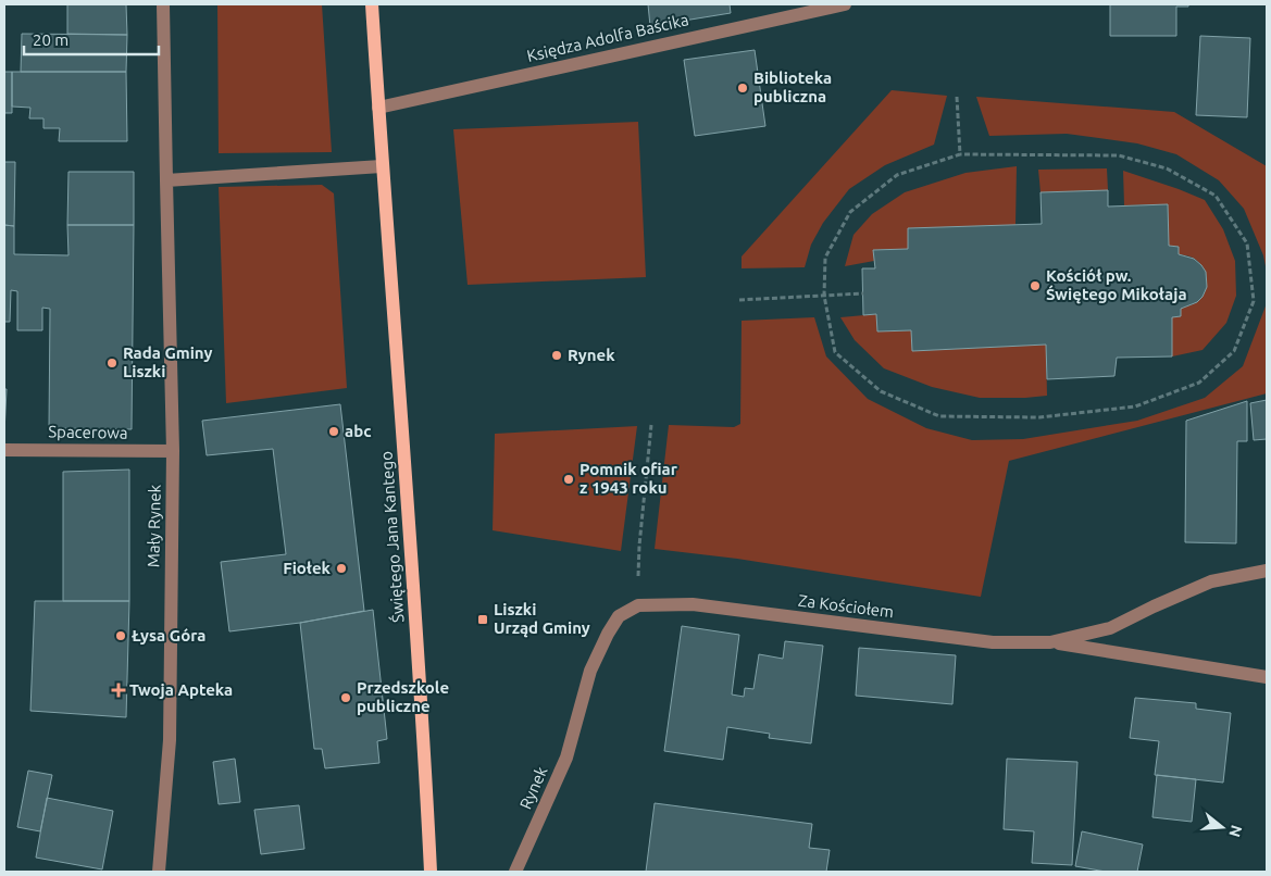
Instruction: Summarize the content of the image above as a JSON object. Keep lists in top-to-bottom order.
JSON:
{
  "streets": {
    "main road": ["Świętego Jana Kantego"],
    "street": [
      "Księdza Adolfa Baścika",
      "Spacerowa",
      "Mały Rynek",
      "Za Kościołem",
      "Rynek"
    ]
  },
  "crossings": [
    ["Księdza Adolfa Baścika", "Świętego Jana Kantego"],
    ["Spacerowa", "Mały Rynek"],
    ["Za Kościołem", "Rynek"]
  ],
  "places": {
    "other": [
      "Biblioteka publiczna",
      "Kościół pw. Świętego Mikołaja",
      "Rynek",
      "Rada Gminy Liszki",
      "abc",
      "Pomnik ofiar z 1943 roku",
      "Fiołek",
      "Łysa Góra",
      "Przedszkole publiczne"
    ],
    "transit": ["Liszki Urząd Gminy"],
    "health": ["Twoja Apteka"]
  },
  "scale_bar": "20 m",
  "north": "right"
}
